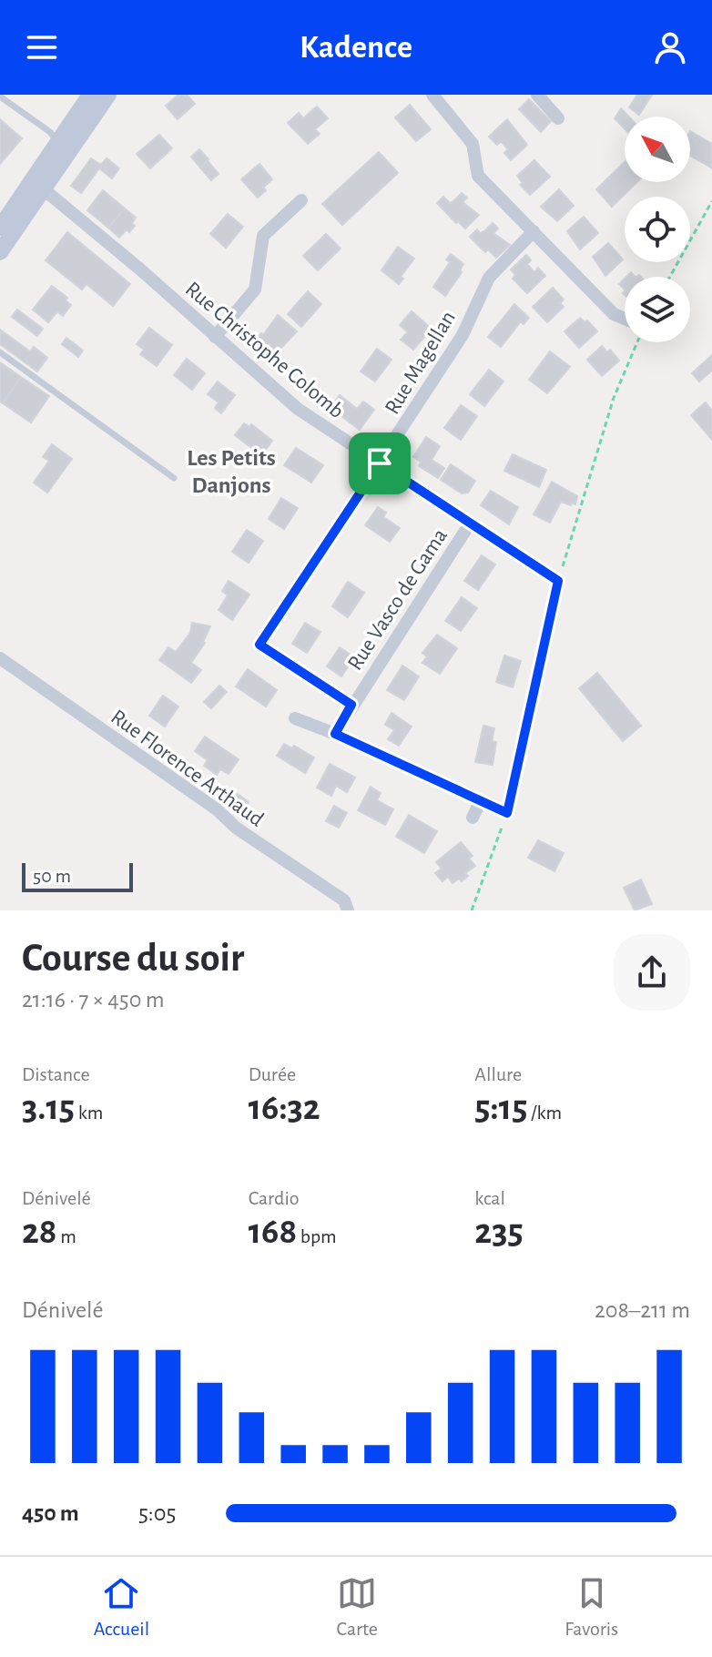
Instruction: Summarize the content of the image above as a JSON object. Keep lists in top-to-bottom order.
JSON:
{
  "streets": {
    "street": [
      "Rue Christophe Colomb",
      "Rue Magellan",
      "Rue Vasco de Gama",
      "Rue Florence Arthaud"
    ]
  },
  "crossings": [
    ["Rue Christophe Colomb", "Rue Magellan"],
    ["Rue Christophe Colomb", "Rue Vasco de Gama"],
    ["Rue Magellan", "Rue Vasco de Gama"]
  ],
  "districts": ["Les Petits Danjons"],
  "scale_bar": "50 m",
  "north": "top left",
  "page": {
    "header": "Kadence",
    "scale": "50 m",
    "heading": ["Course du soir", "21:16 · 7 × 450 m"],
    "stats": [
      ["Distance", "3.15 km"],
      ["Durée", "16:32"],
      ["Allure", "5:15 /km"],
      ["Dénivelé", "28 m"],
      ["Cardio", "168 bpm"],
      ["kcal", "235"]
    ],
    "chart": ["Dénivelé", "208–211 m"],
    "list": [
      {
        "name": "450 m",
        "note": "5:05"
      }
    ],
    "tabs": ["Accueil", "Carte", "Favoris"]
  }
}
